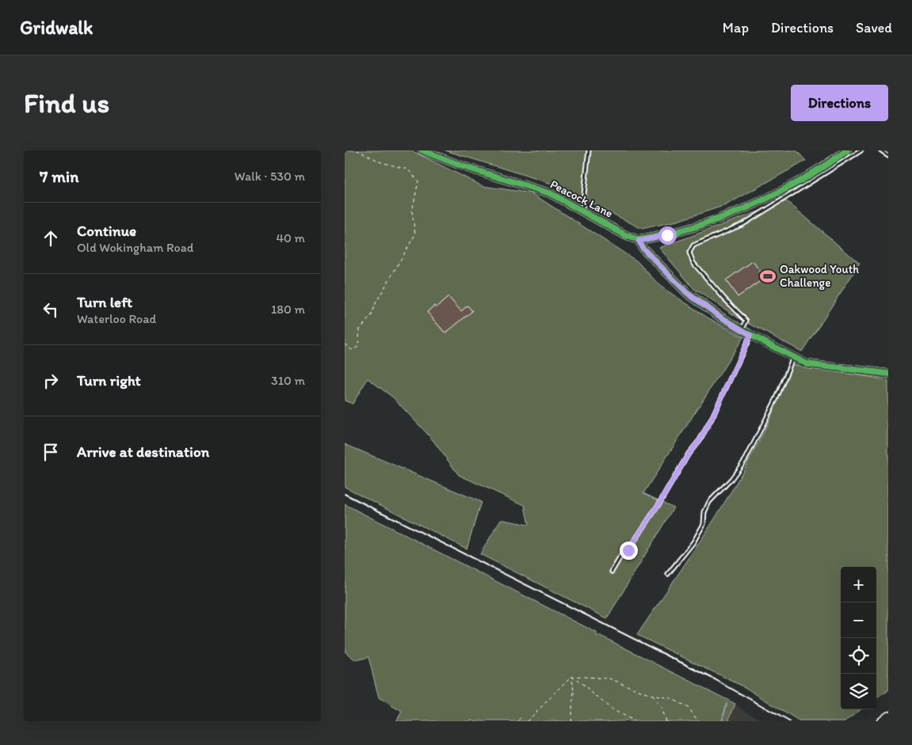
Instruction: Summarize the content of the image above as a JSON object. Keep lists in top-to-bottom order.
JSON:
{
  "streets": {
    "street": ["Peacock Lane"]
  },
  "places": {
    "sports": ["Oakwood Youth Challenge"]
  },
  "page": {
    "header": "Gridwalk",
    "nav": ["Map", "Directions", "Saved"],
    "buttons": "Directions",
    "title": "Find us",
    "heading": ["7 min", "Walk · 530 m"],
    "list": [
      ["Continue", "Old Wokingham Road", "40 m"],
      ["Turn left", "Waterloo Road", "180 m"],
      ["Turn right", "310 m"],
      "Arrive at destination"
    ],
    "map_buttons": ["+", "−"]
  }
}
